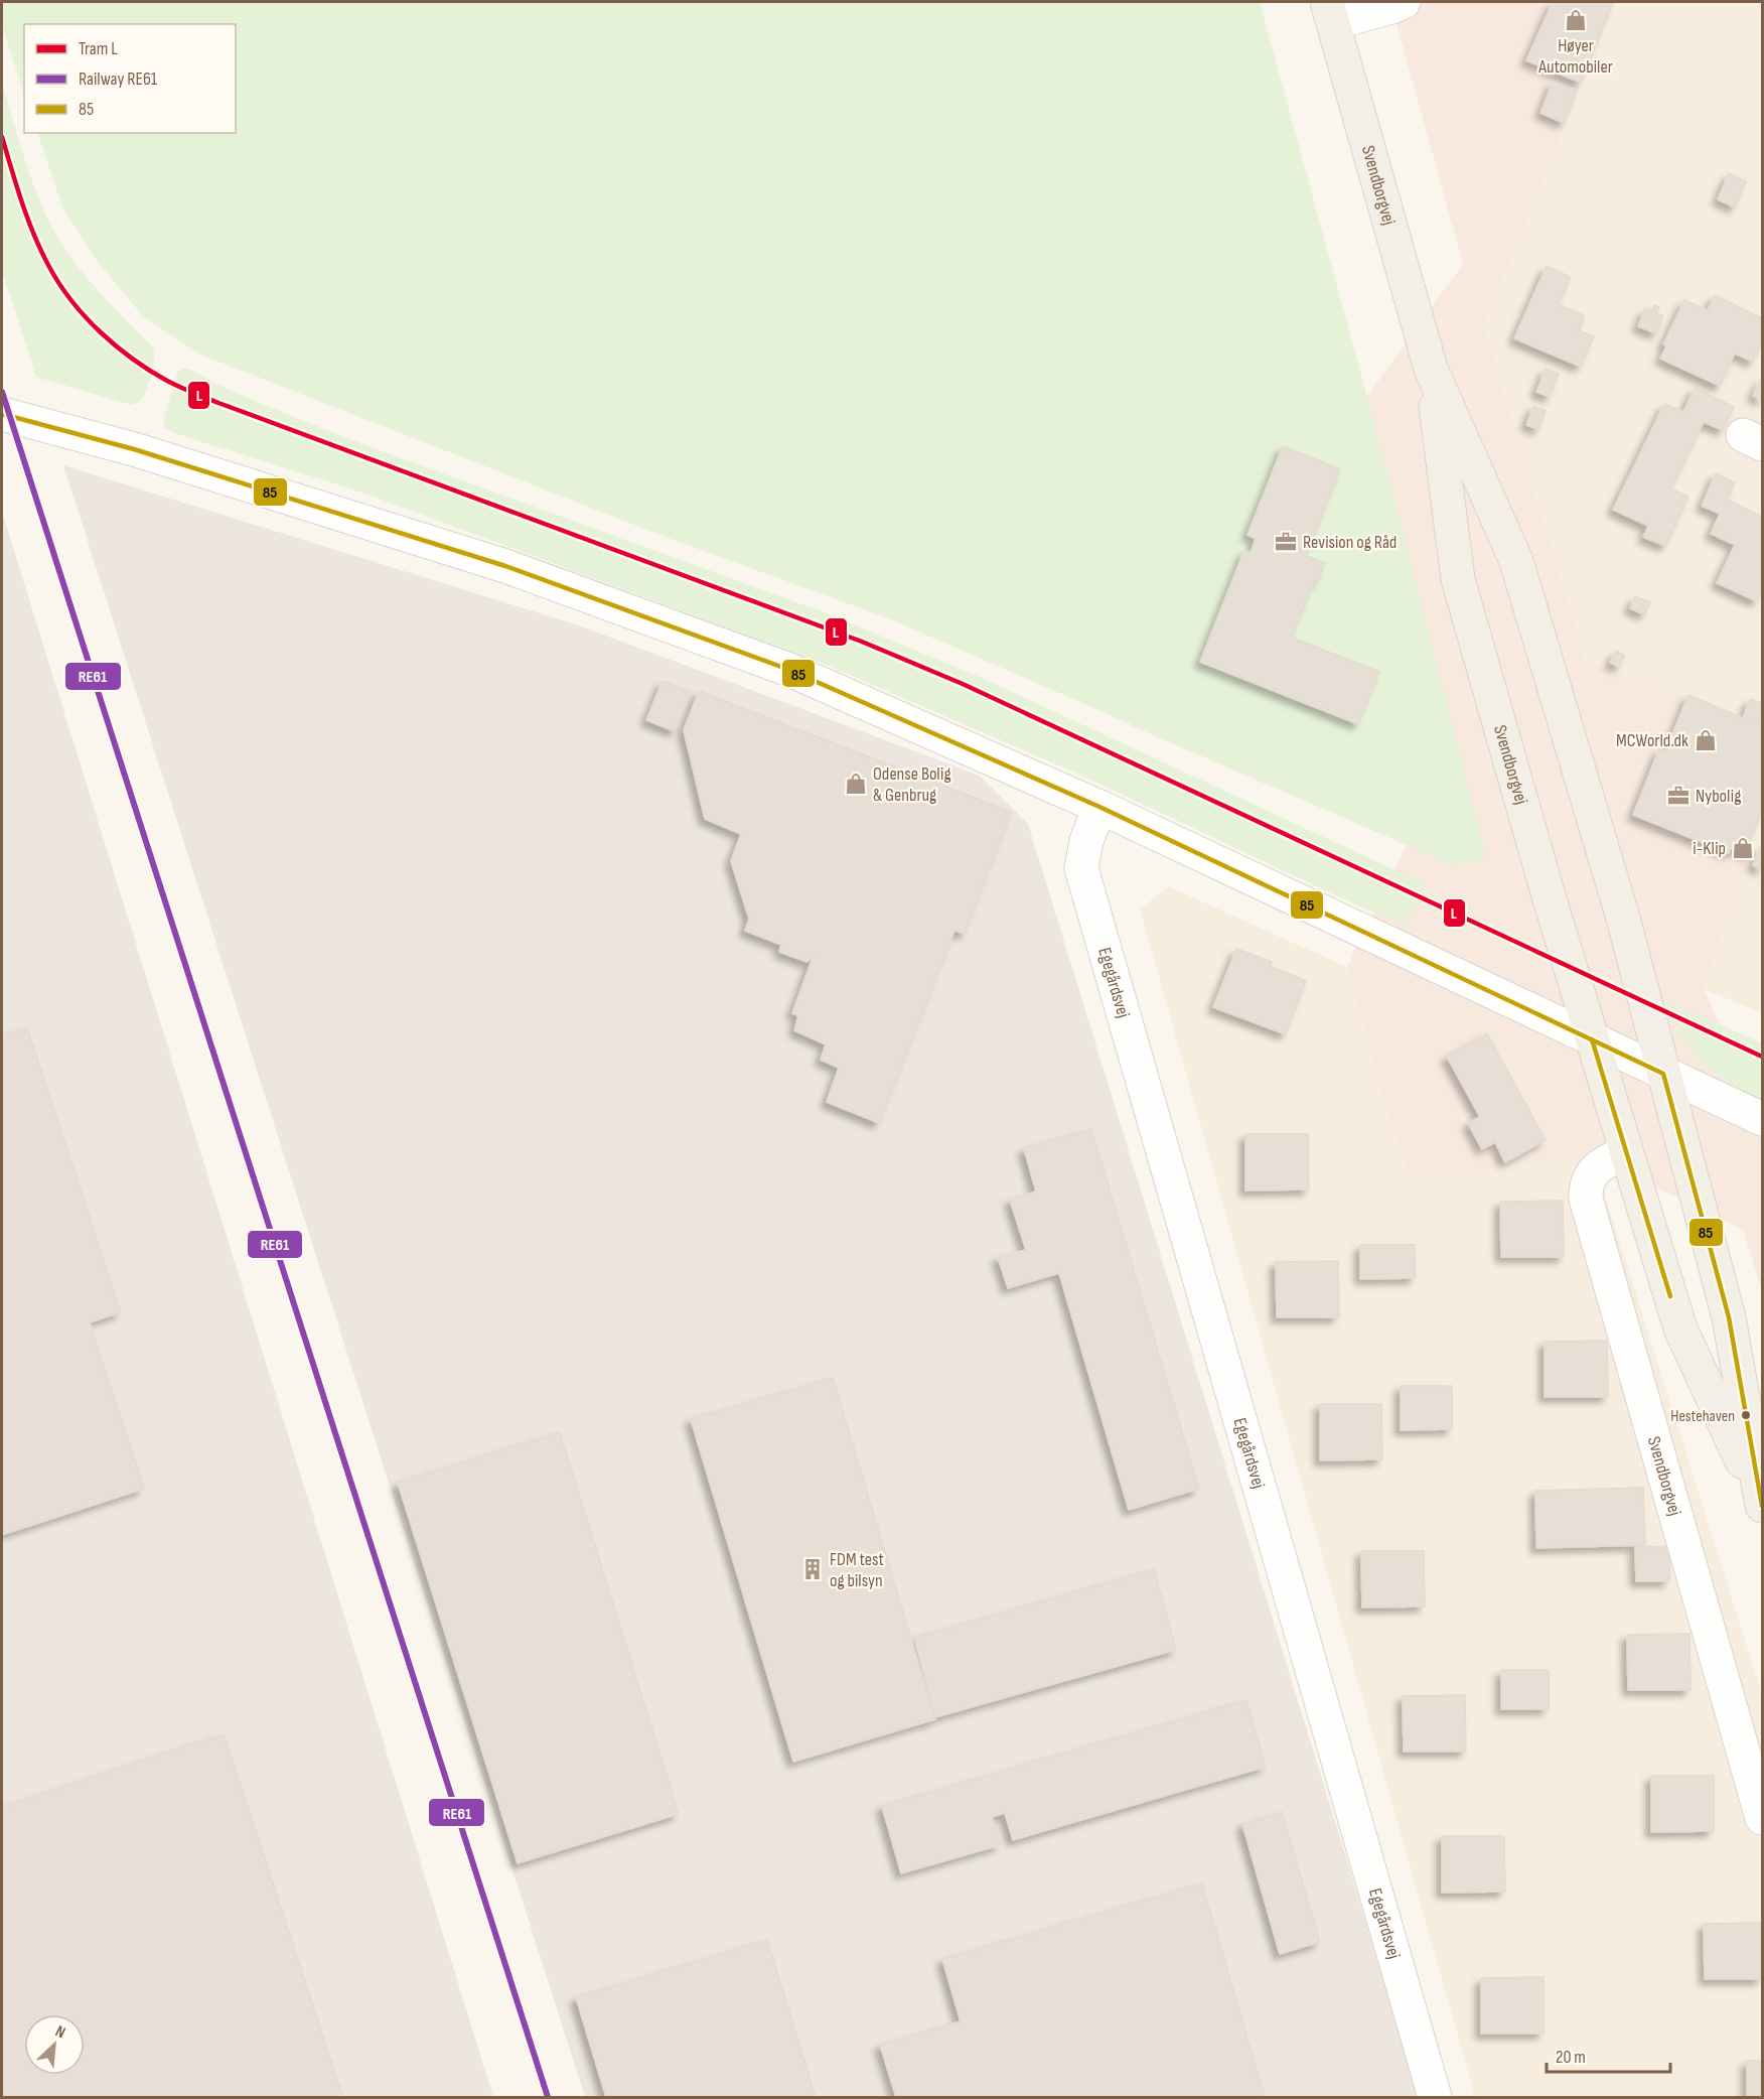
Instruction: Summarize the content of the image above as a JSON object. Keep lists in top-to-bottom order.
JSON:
{
  "streets": {
    "main road": ["Svendborgvej"],
    "street": ["Egegårdsvej"]
  },
  "places": {
    "shop": [
      "Høyer Automobiler",
      "MCWorld.dk",
      "Odense Bolig & Genbrug",
      "i-Klip"
    ],
    "office": ["Revision og Råd", "Nybolig"],
    "other": ["Hestehaven"],
    "building": ["FDM test og bilsyn"]
  },
  "lines": ["tram line L", "rail line RE61", "transit line 85"],
  "legend": ["Tram L", "Railway RE61", "85"],
  "scale_bar": "20 m",
  "north": "top right"
}
